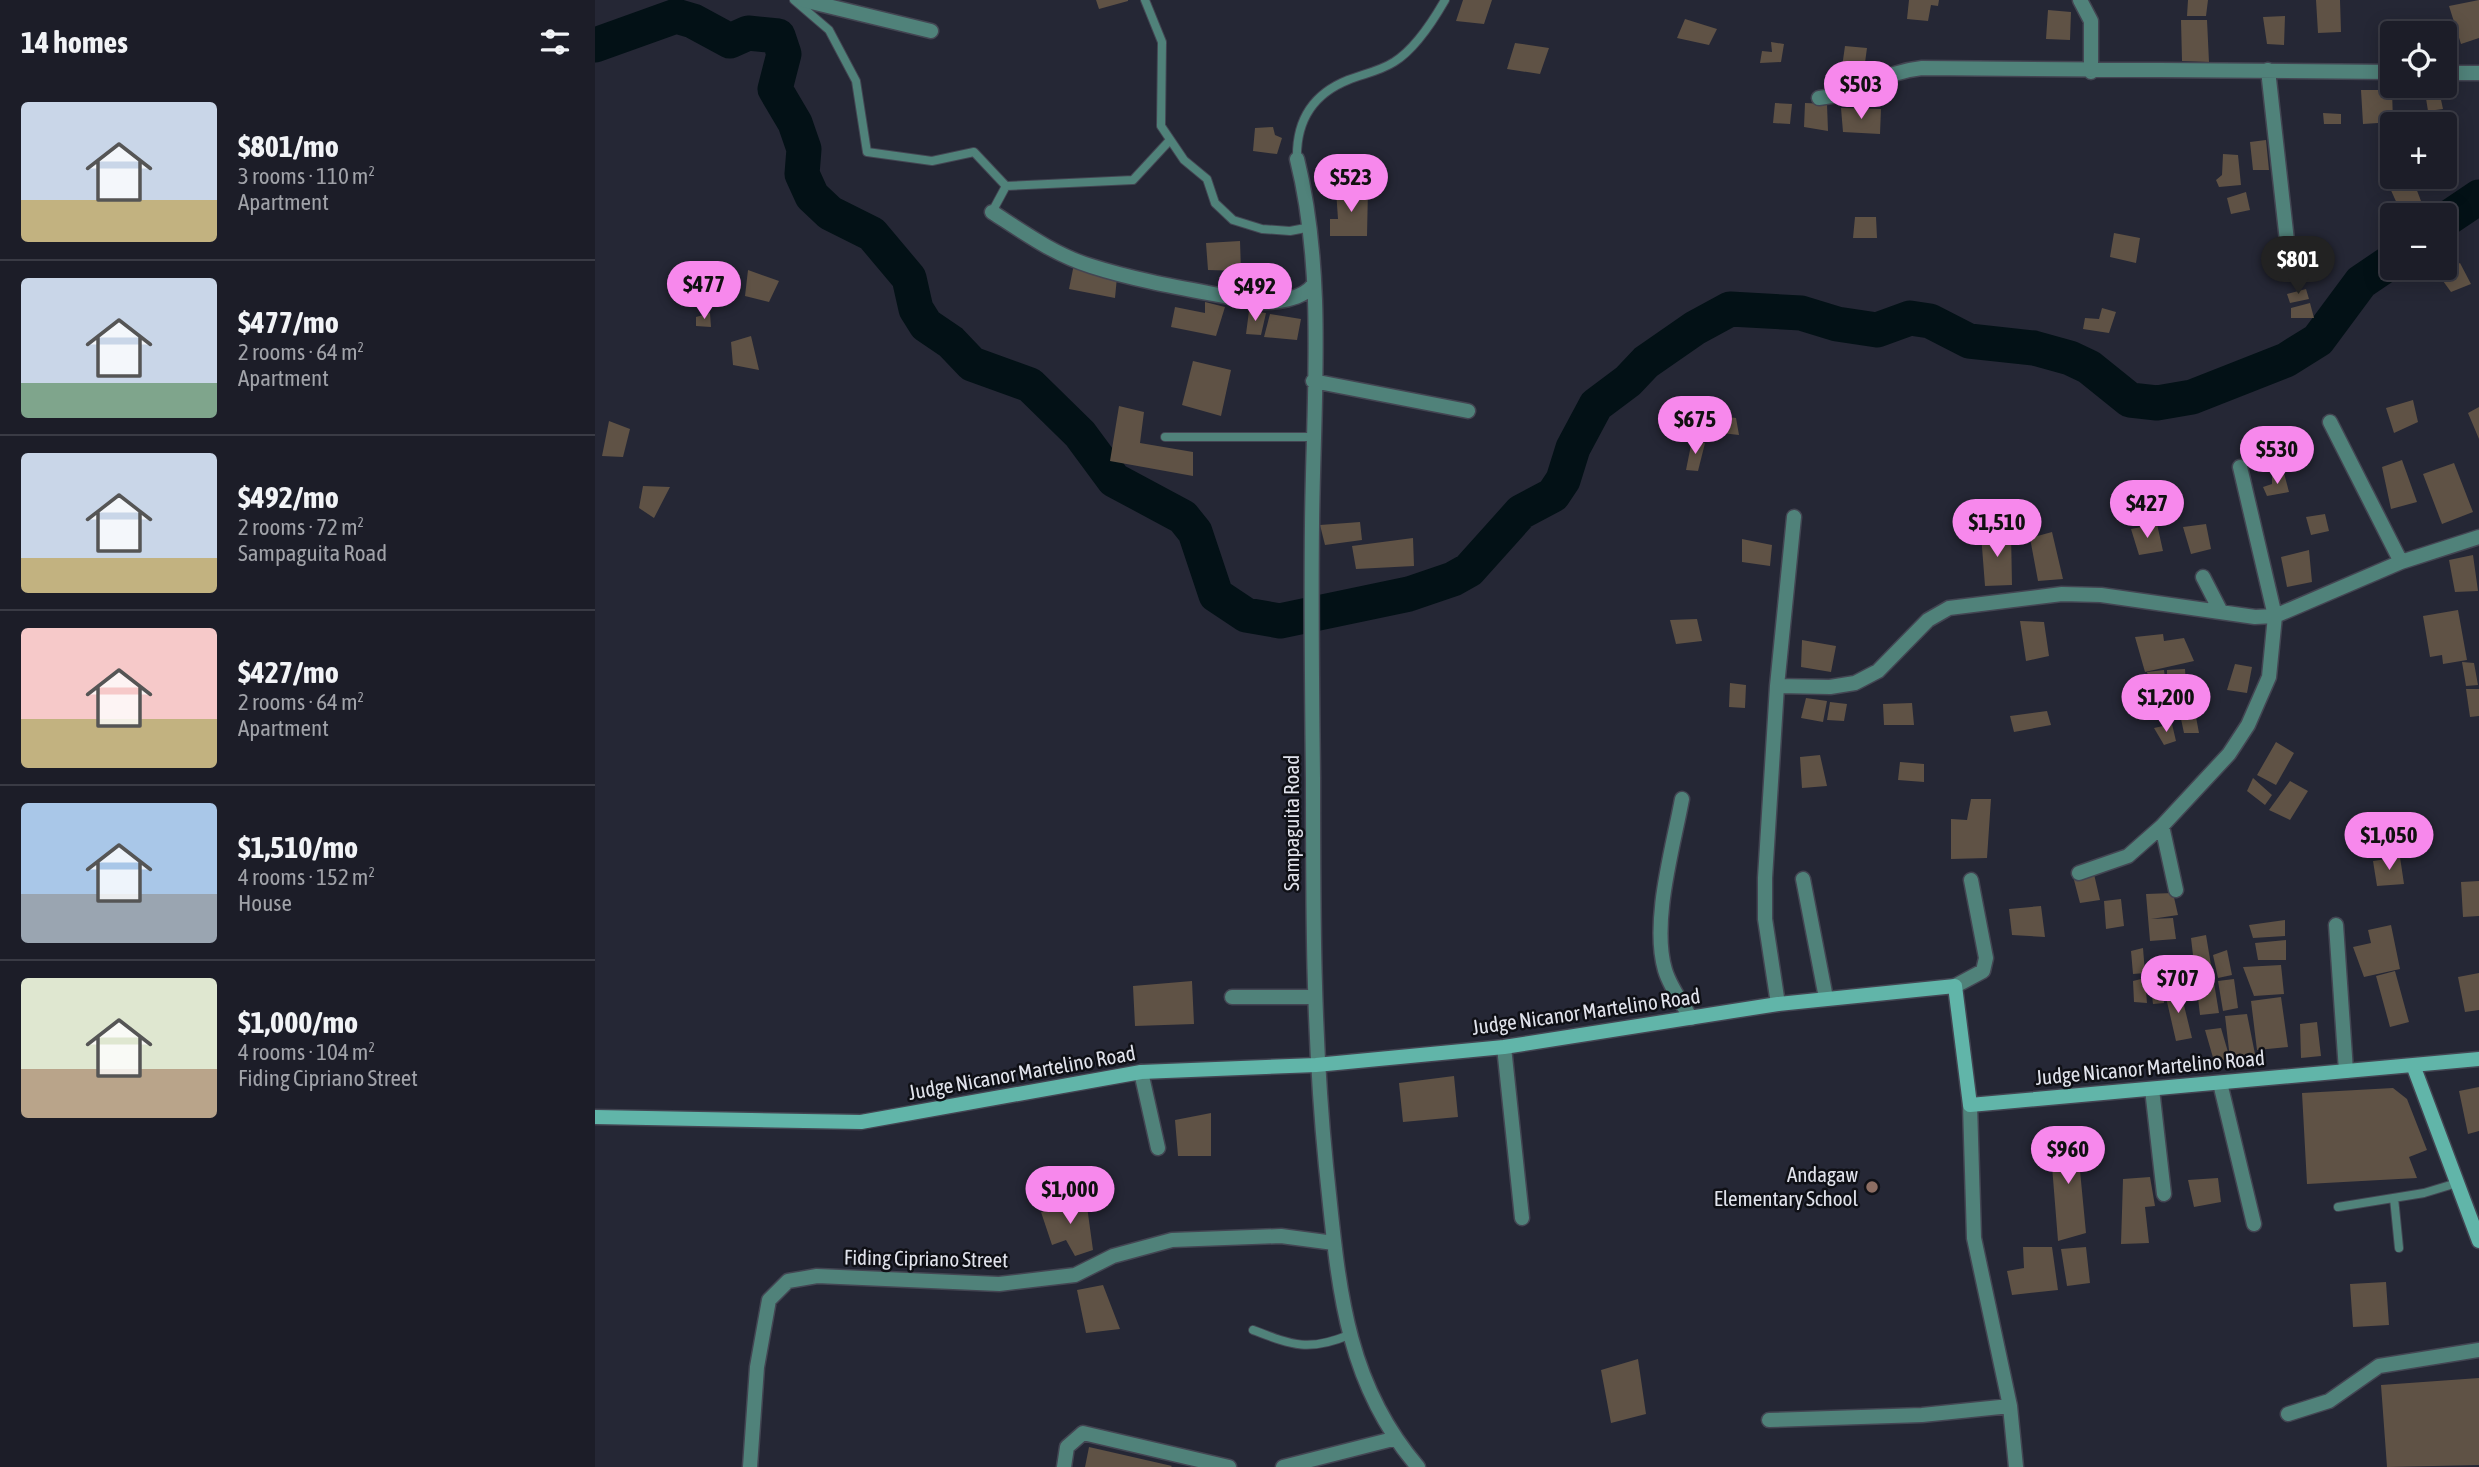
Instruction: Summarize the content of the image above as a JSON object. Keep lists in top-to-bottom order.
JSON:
{
  "streets": {
    "street": ["Sampaguita Road", "Judge Nicanor Martelino Road", "Fiding Cipriano Street"]
  },
  "crossings": [
    ["Sampaguita Road", "Judge Nicanor Martelino Road"],
    ["Sampaguita Road", "Fiding Cipriano Street"]
  ],
  "places": ["Andagaw Elementary School"],
  "page": {
    "heading": "14 homes",
    "map_buttons": ["+", "−"],
    "price": [
      "$503",
      "$523",
      "$801",
      "$477",
      "$492",
      "$675",
      "$530",
      "$427",
      "$1,510",
      "$1,200",
      "$1,050",
      "$707",
      "$960",
      "$1,000"
    ],
    "list": [
      {
        "name": "$801/mo",
        "note": "3 rooms · 110 m² · Apartment"
      },
      {
        "name": "$477/mo",
        "note": "2 rooms · 64 m² · Apartment"
      },
      {
        "name": "$492/mo",
        "note": "2 rooms · 72 m² · Sampaguita Road"
      },
      {
        "name": "$427/mo",
        "note": "2 rooms · 64 m² · Apartment"
      },
      {
        "name": "$1,510/mo",
        "note": "4 rooms · 152 m² · House"
      },
      {
        "name": "$1,000/mo",
        "note": "4 rooms · 104 m² · Fiding Cipriano Street"
      }
    ]
  }
}
